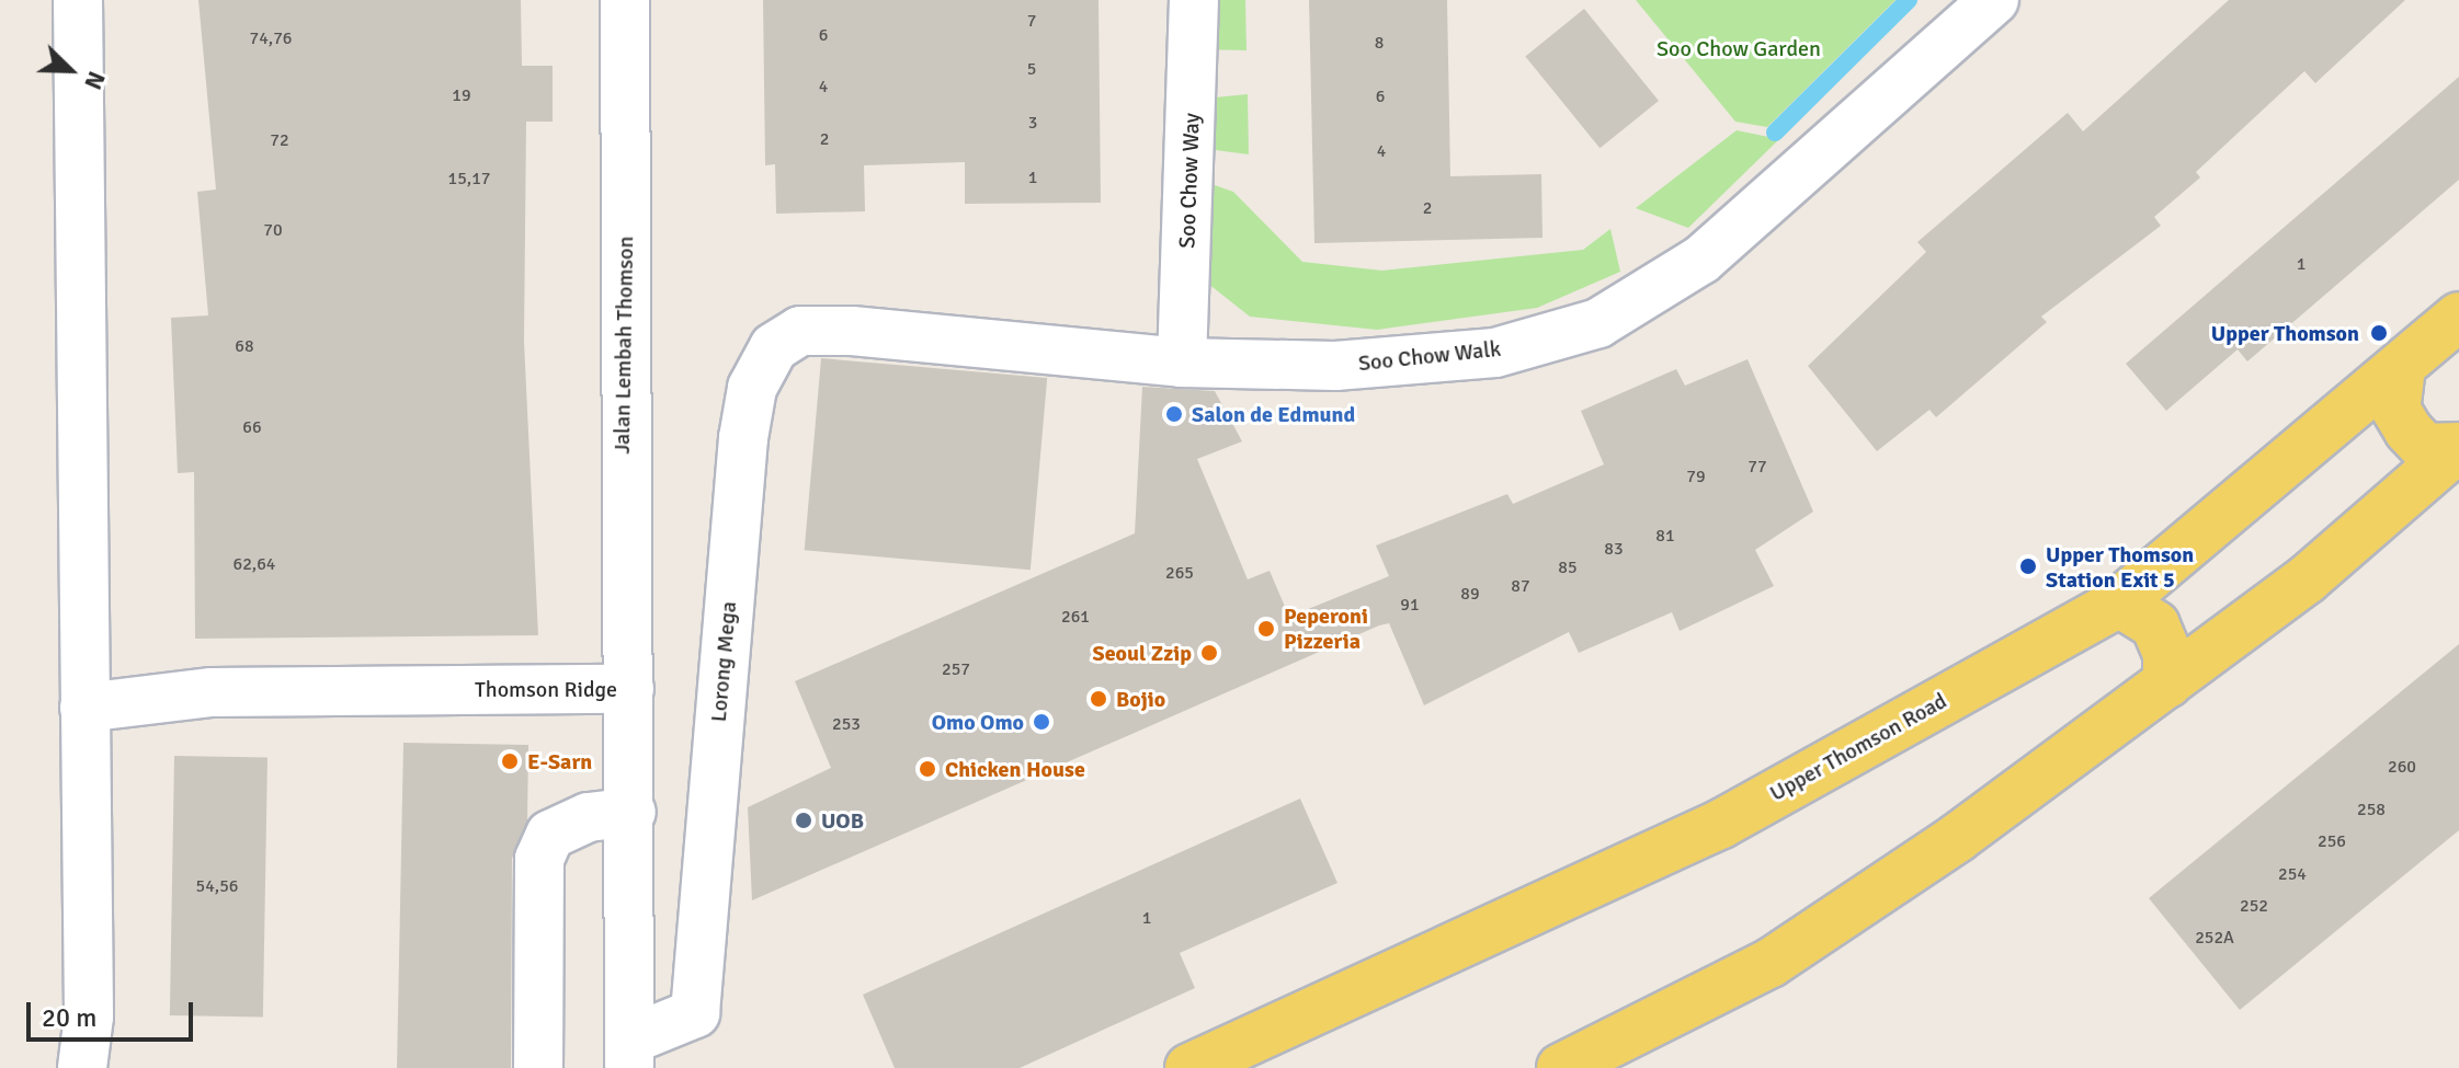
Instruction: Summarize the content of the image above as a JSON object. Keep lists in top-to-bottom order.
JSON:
{
  "streets": {
    "main road": ["Upper Thomson Road"],
    "street": [
      "Soo Chow Way",
      "Jalan Lembah Thomson",
      "Soo Chow Walk",
      "Lorong Mega",
      "Thomson Ridge"
    ]
  },
  "crossings": [
    ["Soo Chow Way", "Soo Chow Walk"],
    ["Jalan Lembah Thomson", "Thomson Ridge"],
    ["Soo Chow Walk", "Lorong Mega"],
    ["Lorong Mega", "Thomson Ridge"]
  ],
  "parks": ["Soo Chow Garden"],
  "places": [
    "Upper Thomson",
    "Salon de Edmund",
    "Upper Thomson Station Exit 5",
    "Peperoni Pizzeria",
    "Seoul Zzip",
    "Bojio",
    "Omo Omo",
    "E-Sarn",
    "Chicken House",
    "UOB"
  ],
  "house_numbers": [
    "7",
    "6",
    "74,76",
    "8",
    "5",
    "4",
    "19",
    "6",
    "3",
    "2",
    "72",
    "4",
    "1",
    "15,17",
    "2",
    "70",
    "1",
    "68",
    "66",
    "77",
    "79",
    "81",
    "83",
    "62,64",
    "85",
    "265",
    "87",
    "89",
    "91",
    "261",
    "257",
    "253",
    "260",
    "258",
    "256",
    "254",
    "54,56",
    "252",
    "1",
    "252A"
  ],
  "scale_bar": "20 m",
  "north": "bottom right"
}
